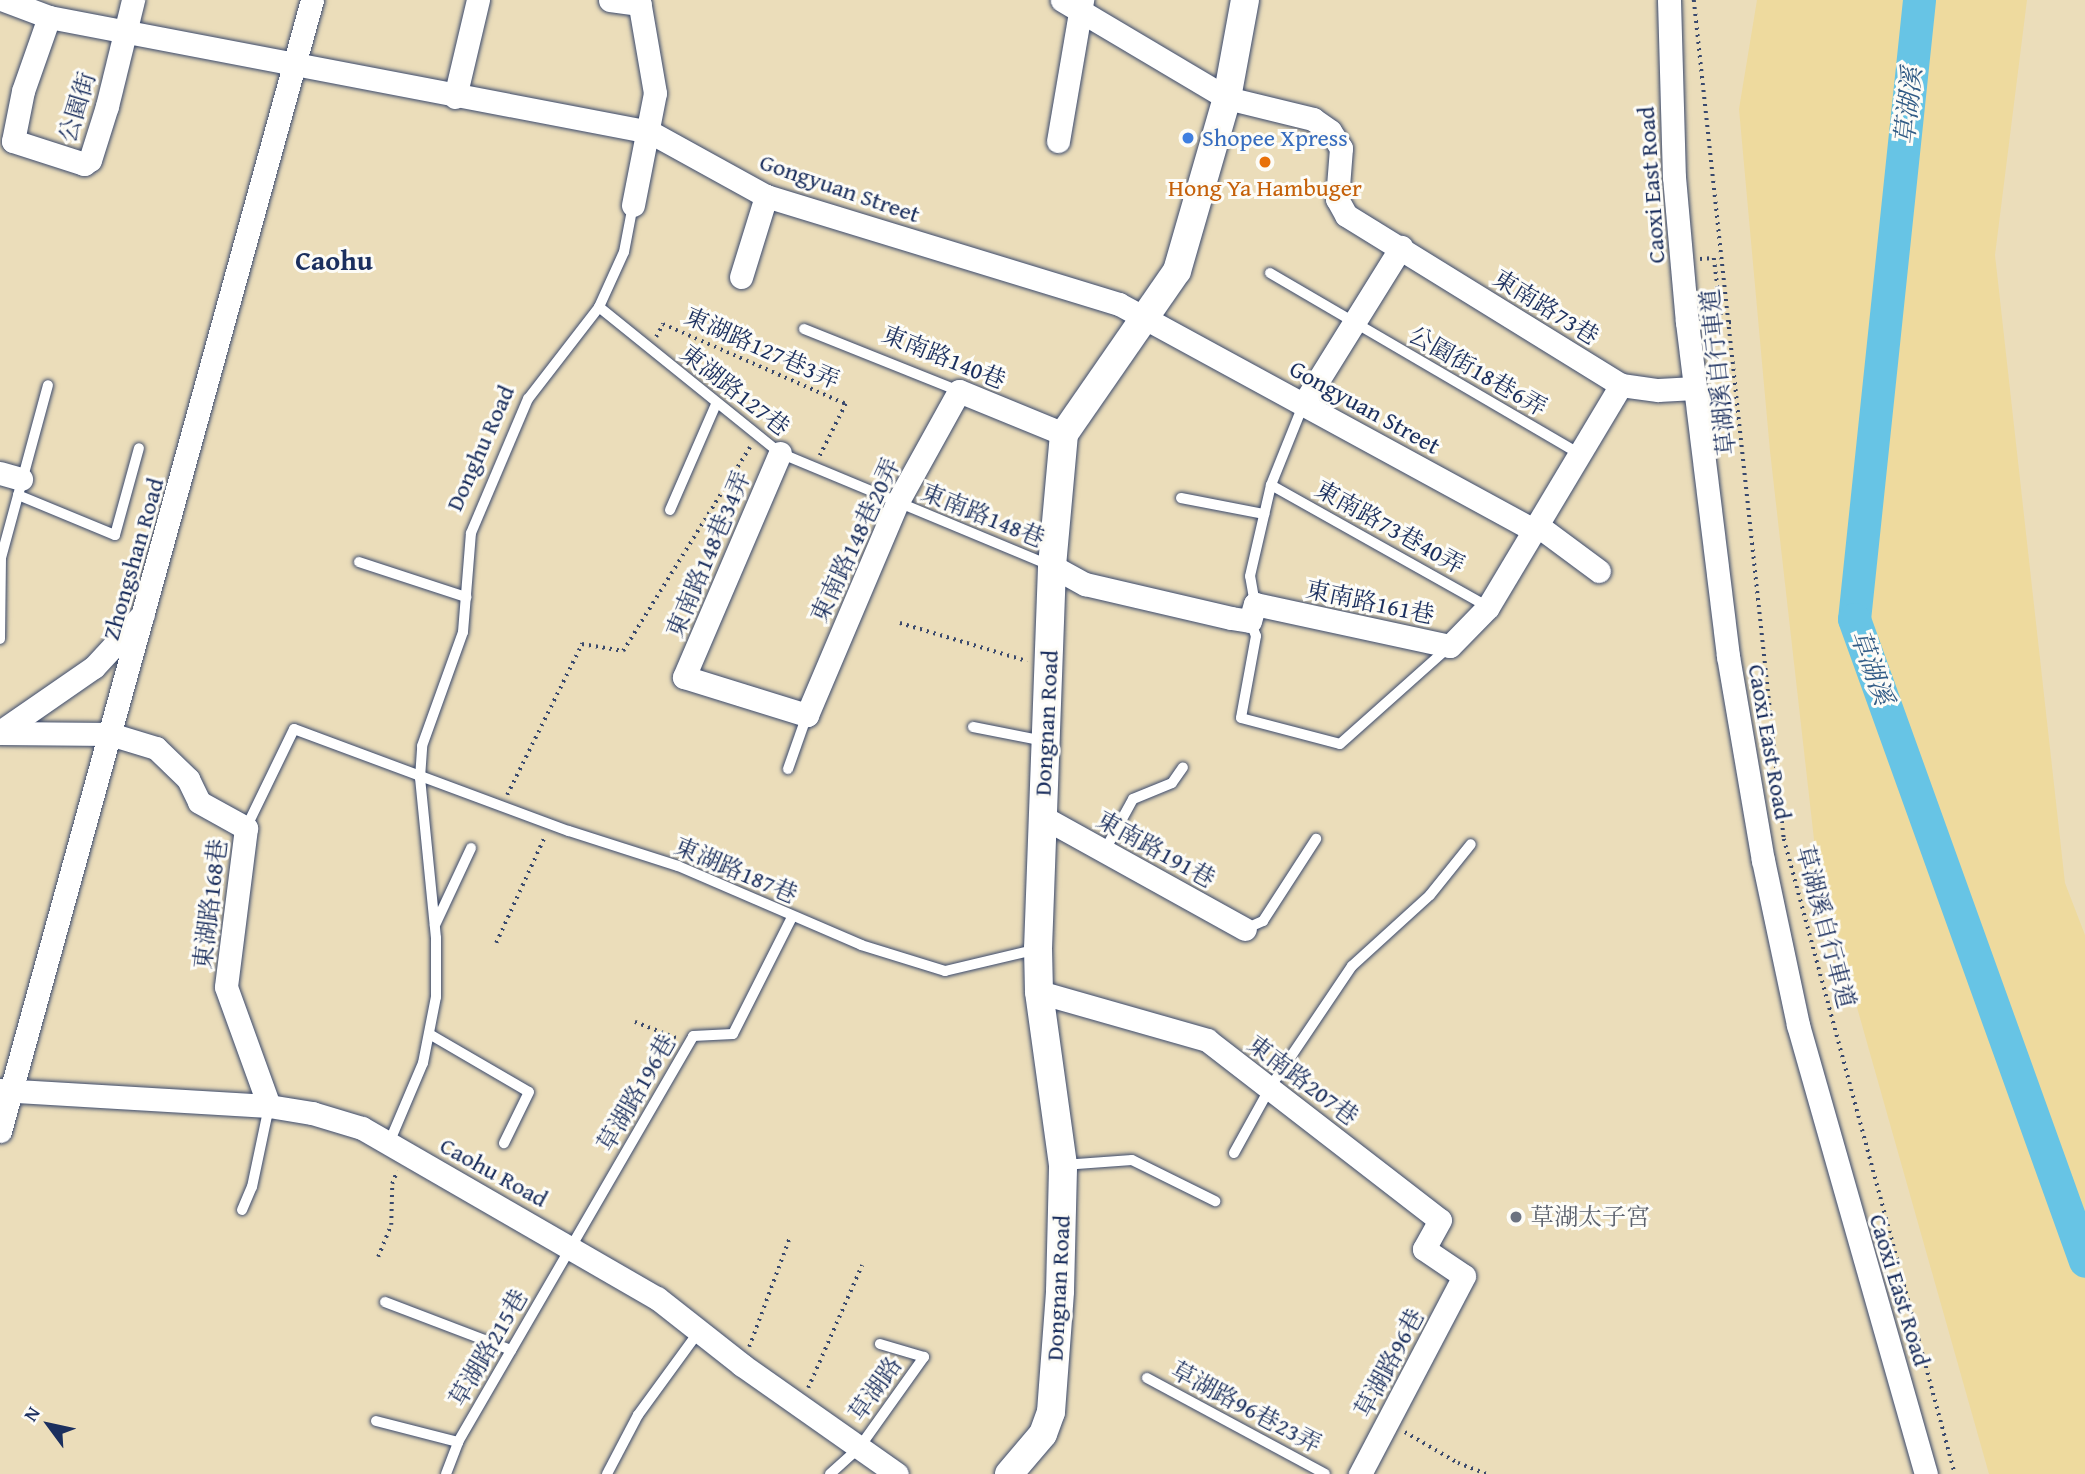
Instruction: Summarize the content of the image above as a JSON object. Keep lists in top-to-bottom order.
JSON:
{
  "streets": {
    "street": [
      "公園街",
      "Caoxi East Road",
      "Gongyuan Street",
      "東南路73巷",
      "東南路140巷",
      "Donghu Road",
      "東南路148巷20弄",
      "東南路148巷34弄",
      "Zhongshan Road",
      "東南路161巷",
      "Dongnan Road",
      "東南路191巷",
      "東湖路168巷",
      "東南路207巷",
      "Caohu Road",
      "草湖路96巷"
    ],
    "lane": [
      "公園街18巷6弄",
      "東湖路127巷",
      "東南路148巷",
      "東南路73巷40弄",
      "東湖路187巷",
      "草湖路196巷",
      "草湖路215巷",
      "草湖路",
      "草湖路96巷23弄"
    ],
    "path": ["東湖路127巷3弄", "草湖溪自行車道"]
  },
  "crossings": [
    ["公園街", "Gongyuan Street"],
    ["Gongyuan Street", "Donghu Road"],
    ["Gongyuan Street", "Zhongshan Road"],
    ["東湖路127巷3弄", "東湖路127巷"],
    ["東南路140巷", "東南路148巷20弄"],
    ["東南路140巷", "Dongnan Road"],
    ["東湖路127巷", "Donghu Road"],
    ["東湖路127巷", "東南路148巷"],
    ["東湖路127巷", "東南路148巷20弄"],
    ["東湖路127巷", "東南路148巷34弄"],
    ["Donghu Road", "東湖路187巷"],
    ["Donghu Road", "東湖路168巷"],
    ["Donghu Road", "Caohu Road"],
    ["東南路148巷", "東南路148巷20弄"],
    ["東南路148巷", "東南路161巷"],
    ["東南路148巷", "Dongnan Road"],
    ["東南路148巷20弄", "東南路148巷34弄"],
    ["Zhongshan Road", "東湖路168巷"],
    ["Zhongshan Road", "Caohu Road"],
    ["東南路161巷", "Dongnan Road"],
    ["Dongnan Road", "東南路191巷"],
    ["Dongnan Road", "東湖路187巷"],
    ["Dongnan Road", "東南路207巷"],
    ["東湖路187巷", "東湖路168巷"],
    ["東湖路187巷", "草湖路196巷"],
    ["東湖路168巷", "Caohu Road"],
    ["東南路207巷", "草湖路96巷"],
    ["草湖路196巷", "Caohu Road"],
    ["草湖路196巷", "草湖路215巷"],
    ["Caohu Road", "草湖路215巷"],
    ["Caohu Road", "草湖路"]
  ],
  "districts": ["Caohu"],
  "water": ["草湖溪"],
  "places": ["Shopee Xpress", "Hong Ya Hambuger", "草湖太子宮"],
  "north": "top left"
}
